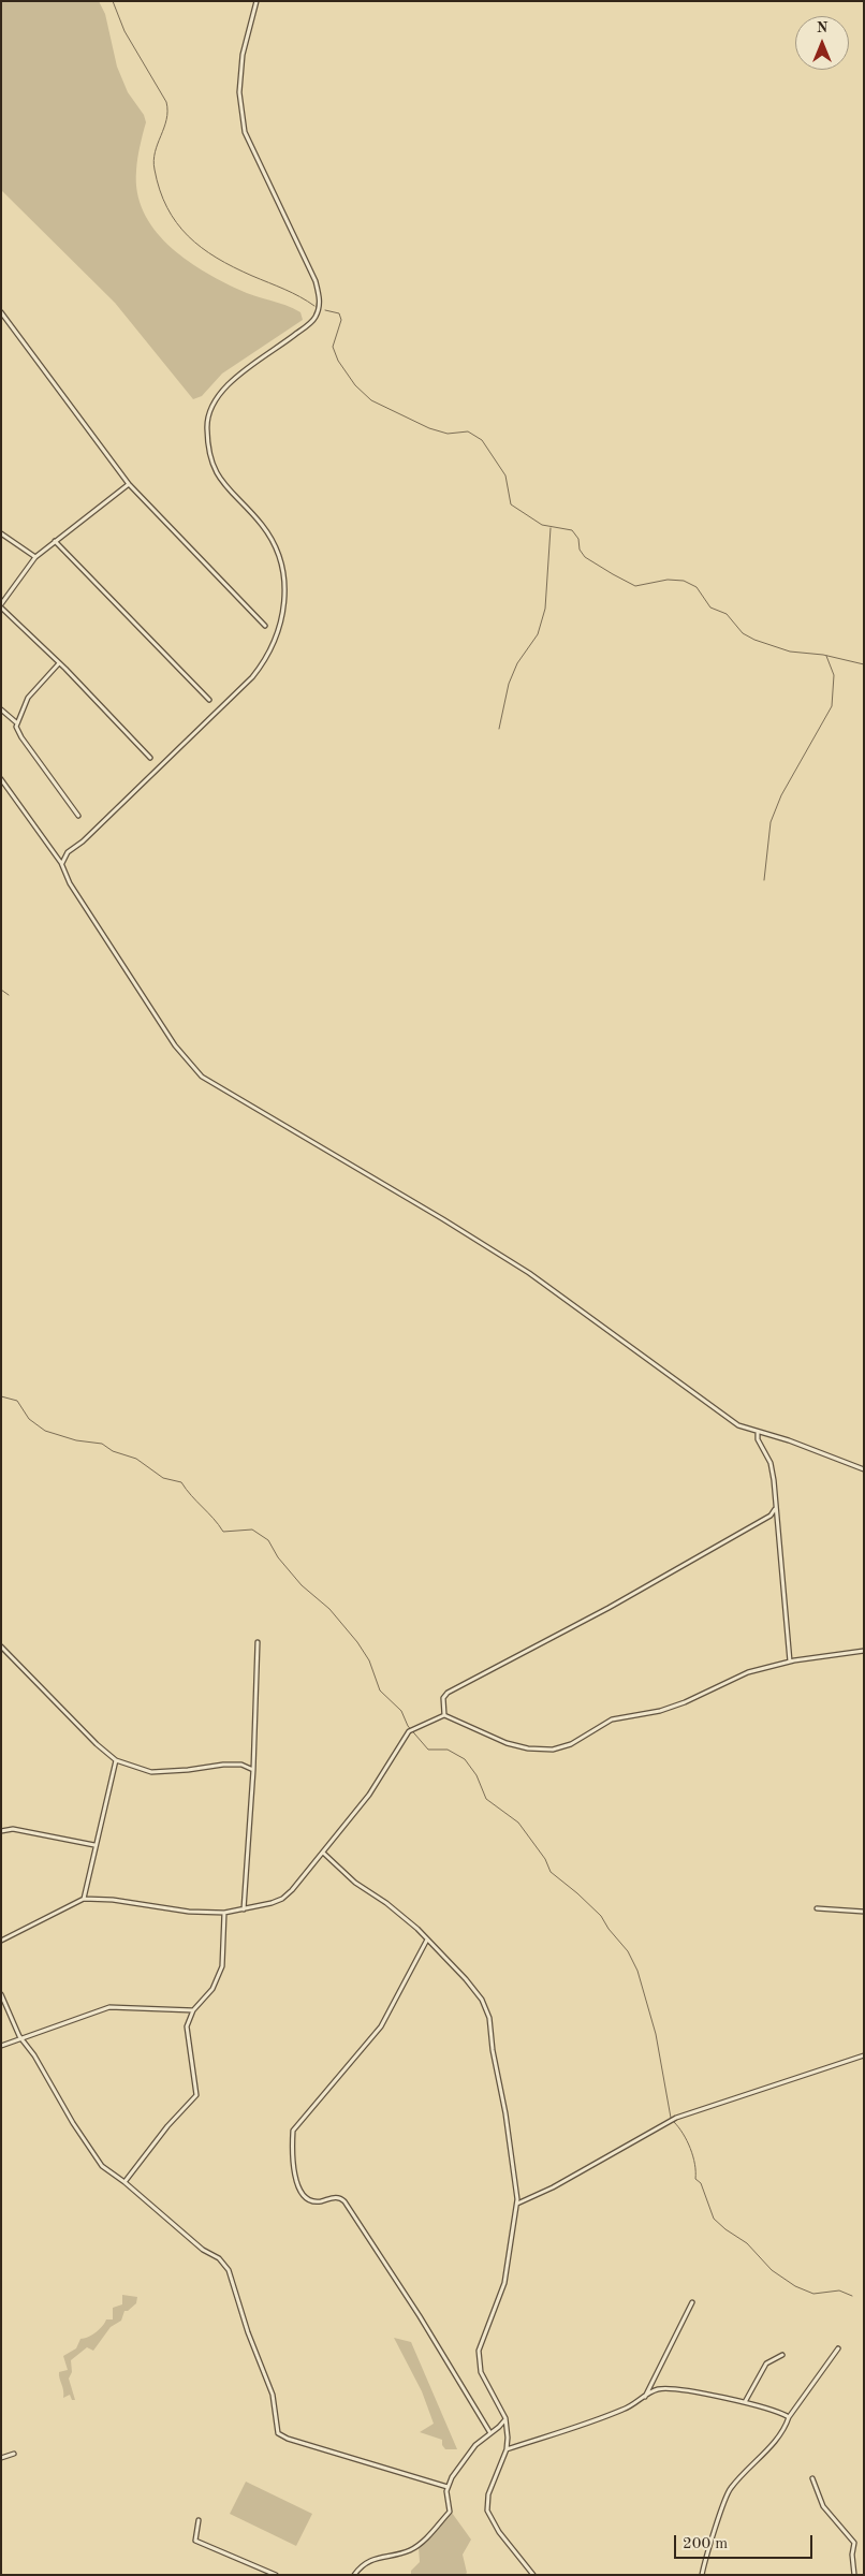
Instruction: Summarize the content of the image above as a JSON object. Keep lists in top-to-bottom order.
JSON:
{
  "scale_bar": "200 m",
  "north": "top"
}
